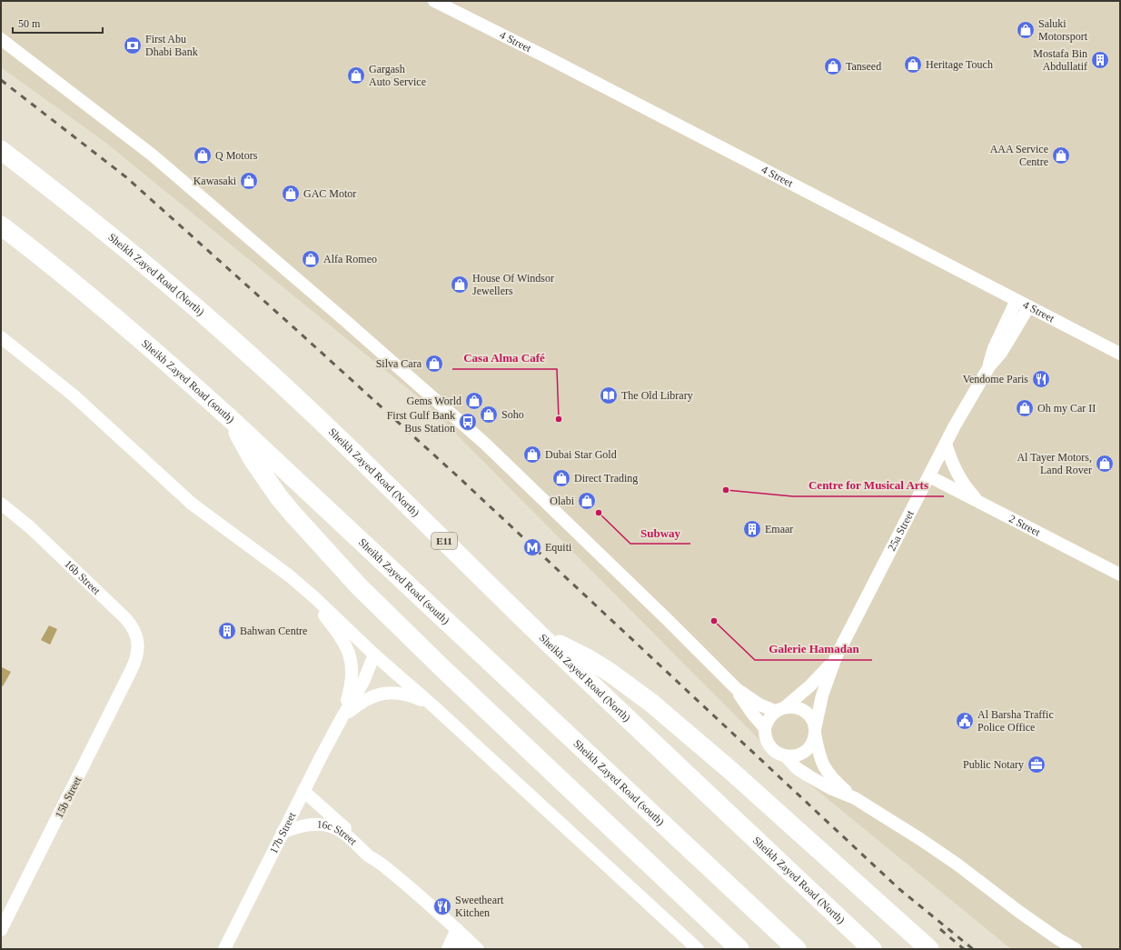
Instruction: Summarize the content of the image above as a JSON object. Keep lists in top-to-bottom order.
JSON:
{
  "streets": {
    "highway": ["Sheikh Zayed Road (North)", "Sheikh Zayed Road (south)", "E11"],
    "street": [
      "4 Street",
      "2 Street",
      "25a Street",
      "16b Street",
      "15b Street",
      "17b Street",
      "16c Street"
    ]
  },
  "crossings": [
    ["4 Street", "25a Street"],
    ["2 Street", "25a Street"],
    ["16b Street", "15b Street"],
    ["17b Street", "16c Street"]
  ],
  "places": {
    "shop": [
      "Saluki Motorsport",
      "Heritage Touch",
      "Tanseed",
      "Gargash Auto Service",
      "Q Motors",
      "AAA Service Centre",
      "Kawasaki",
      "GAC Motor",
      "Alfa Romeo",
      "House Of Windsor Jewellers",
      "Silva Cara",
      "Gems World",
      "Oh my Car II",
      "Soho",
      "Dubai Star Gold",
      "Al Tayer Motors, Land Rover",
      "Direct Trading",
      "Olabi"
    ],
    "bank": ["First Abu Dhabi Bank"],
    "building": ["Mostafa Bin Abdullatif", "Emaar", "Bahwan Centre"],
    "restaurant": ["Vendome Paris", "Sweetheart Kitchen"],
    "library": ["The Old Library"],
    "other": [
      "Casa Alma Café",
      "Centre for Musical Arts",
      "Subway",
      "Galerie Hamadan"
    ],
    "bus stop": ["First Gulf Bank Bus Station"],
    "metro station": ["Equiti"],
    "public building": ["Al Barsha Traffic Police Office"],
    "office": ["Public Notary"]
  },
  "scale_bar": "50 m"
}
